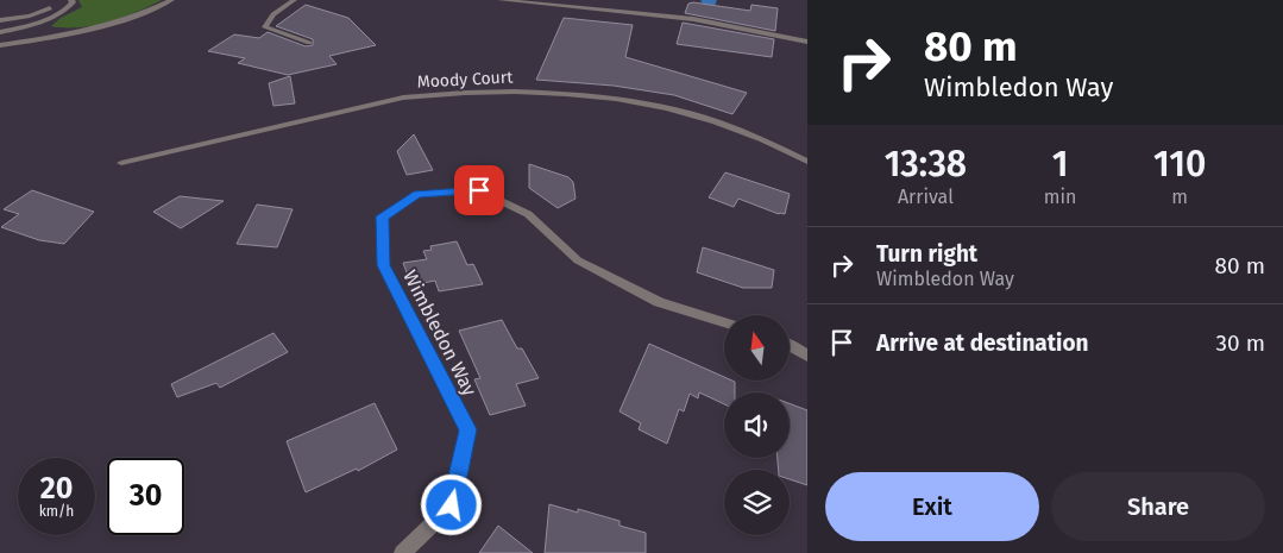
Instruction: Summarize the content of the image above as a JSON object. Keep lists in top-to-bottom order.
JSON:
{
  "streets": {
    "street": ["Moody Court", "Wimbledon Way"]
  },
  "north": "top",
  "page": {
    "turn": ["80 m", "Wimbledon Way"],
    "eta": [
      "13:38",
      "Arrival",
      "1",
      "min",
      "110",
      "m"
    ],
    "list": [
      {
        "name": "Turn right",
        "note": "Wimbledon Way",
        "value": "80 m"
      },
      {
        "name": "Arrive at destination",
        "value": "30 m"
      }
    ],
    "speed": "20 km/h",
    "limit": "30",
    "buttons": ["Exit", "Share"]
  }
}
